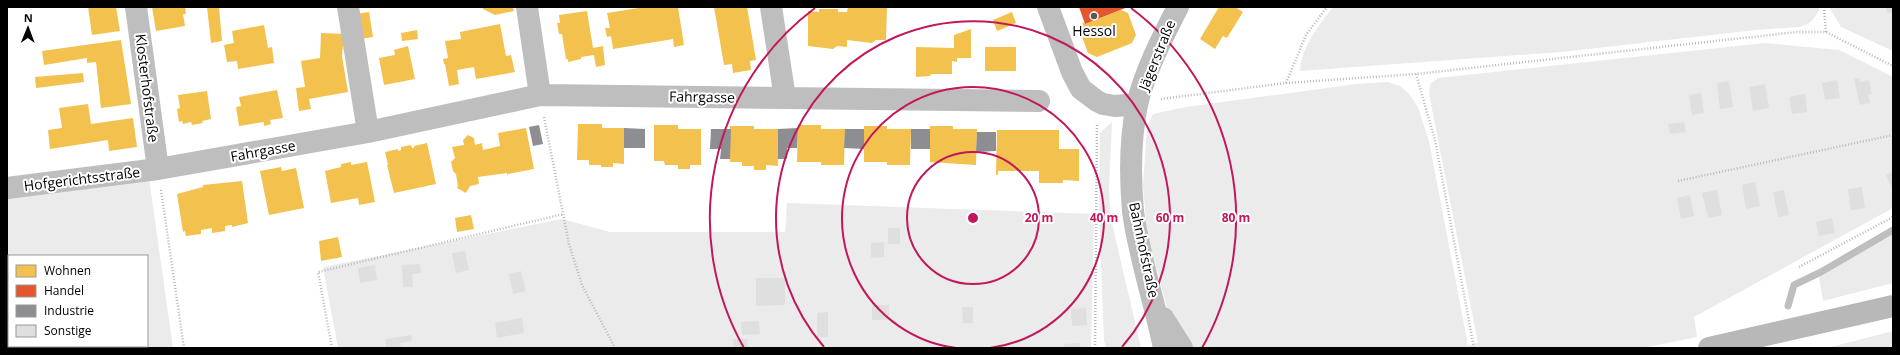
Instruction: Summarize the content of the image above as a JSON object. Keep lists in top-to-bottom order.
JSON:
{
  "streets": {
    "street": [
      "Jägerstraße",
      "Klosterhofstraße",
      "Fahrgasse",
      "Hofgerichtsstraße",
      "Bahnhofstraße"
    ]
  },
  "crossings": [
    ["Jägerstraße", "Bahnhofstraße"],
    ["Klosterhofstraße", "Fahrgasse"],
    ["Klosterhofstraße", "Hofgerichtsstraße"],
    ["Fahrgasse", "Hofgerichtsstraße"]
  ],
  "places": ["Hessol"],
  "legend": [
    "Wohnen",
    "Handel",
    "Industrie",
    "Sonstige"
  ],
  "north": "top",
  "rings": [
    "20 m",
    "40 m",
    "60 m",
    "80 m"
  ]
}
